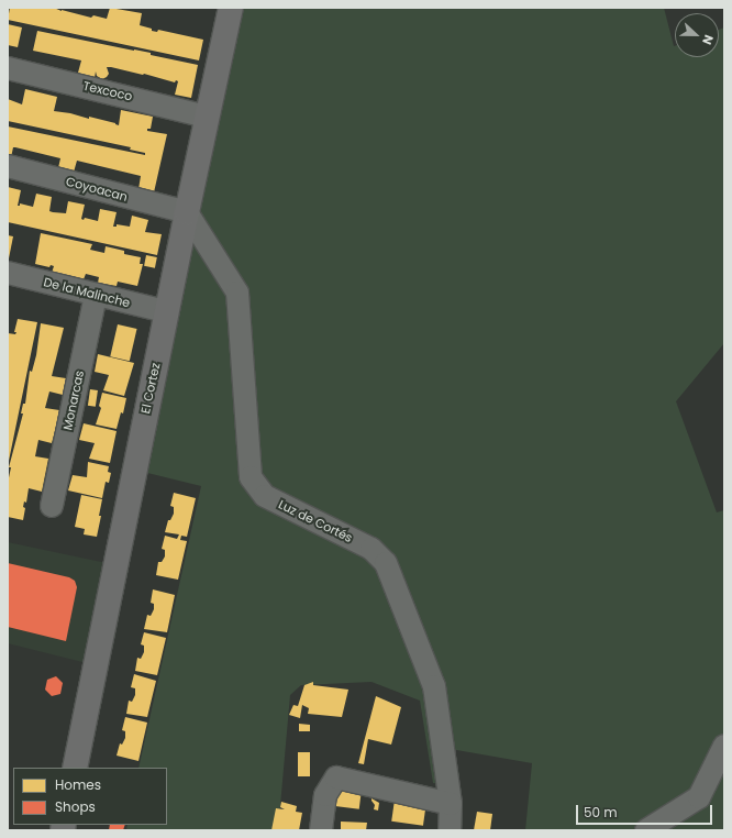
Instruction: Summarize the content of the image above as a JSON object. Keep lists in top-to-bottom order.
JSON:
{
  "streets": {
    "street": [
      "Texcoco",
      "Coyoacan",
      "De la Malinche",
      "El Cortez",
      "Monarcas",
      "Luz de Cortés"
    ]
  },
  "crossings": [
    ["Texcoco", "El Cortez"],
    ["Coyoacan", "El Cortez"],
    ["Coyoacan", "Luz de Cortés"],
    ["De la Malinche", "El Cortez"],
    ["De la Malinche", "Monarcas"],
    ["El Cortez", "Luz de Cortés"]
  ],
  "legend": ["Homes", "Shops"],
  "scale_bar": "50 m",
  "north": "right"
}
